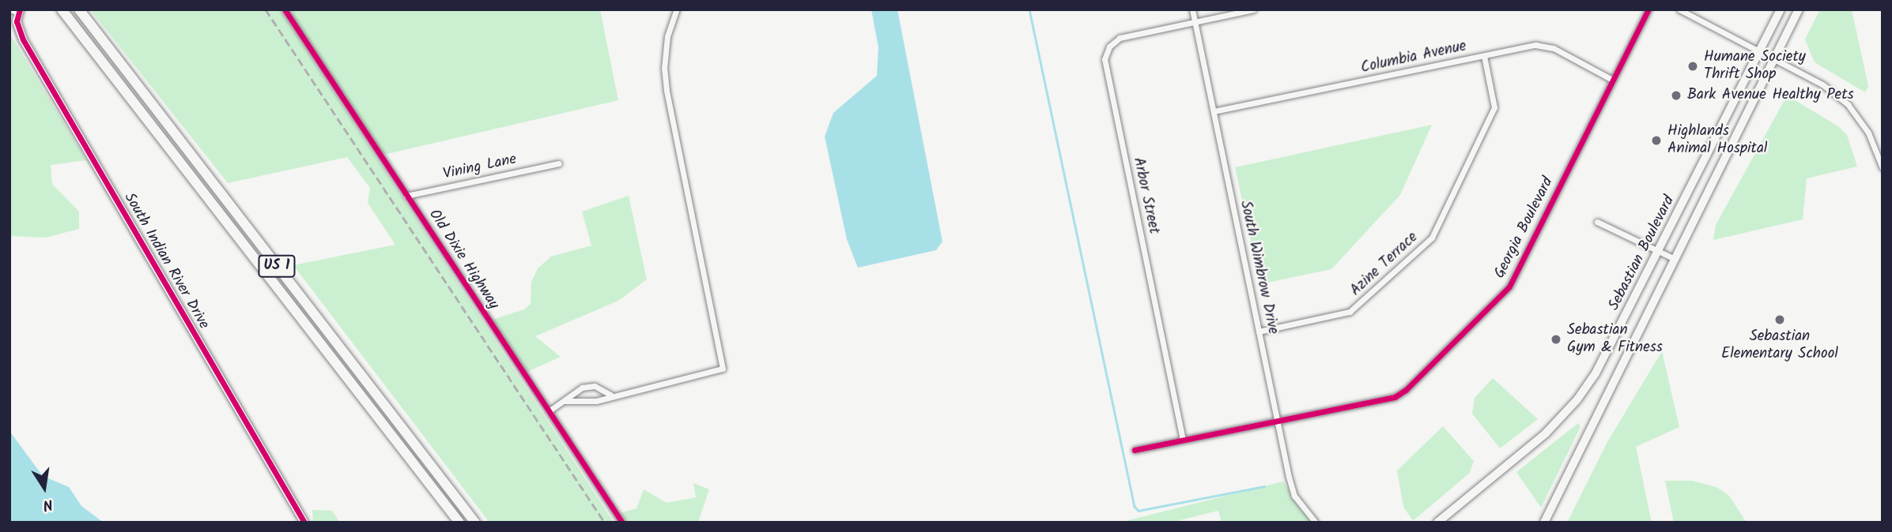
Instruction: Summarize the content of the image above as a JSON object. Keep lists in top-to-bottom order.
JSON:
{
  "streets": {
    "main road": ["Sebastian Boulevard", "South Indian River Drive", "US 1"],
    "street": [
      "Columbia Avenue",
      "Vining Lane",
      "Arbor Street",
      "Georgia Boulevard",
      "Old Dixie Highway",
      "Azine Terrace",
      "South Wimbrow Drive"
    ]
  },
  "crossings": [
    ["Columbia Avenue", "Georgia Boulevard"],
    ["Columbia Avenue", "Azine Terrace"],
    ["Columbia Avenue", "South Wimbrow Drive"],
    ["Vining Lane", "Old Dixie Highway"],
    ["Arbor Street", "Georgia Boulevard"],
    ["Arbor Street", "South Wimbrow Drive"],
    ["Georgia Boulevard", "South Wimbrow Drive"],
    ["Azine Terrace", "South Wimbrow Drive"]
  ],
  "places": [
    "Humane Society Thrift Shop",
    "Bark Avenue Healthy Pets",
    "Highlands Animal Hospital",
    "Sebastian Elementary School",
    "Sebastian Gym & Fitness"
  ],
  "north": "bottom"
}
